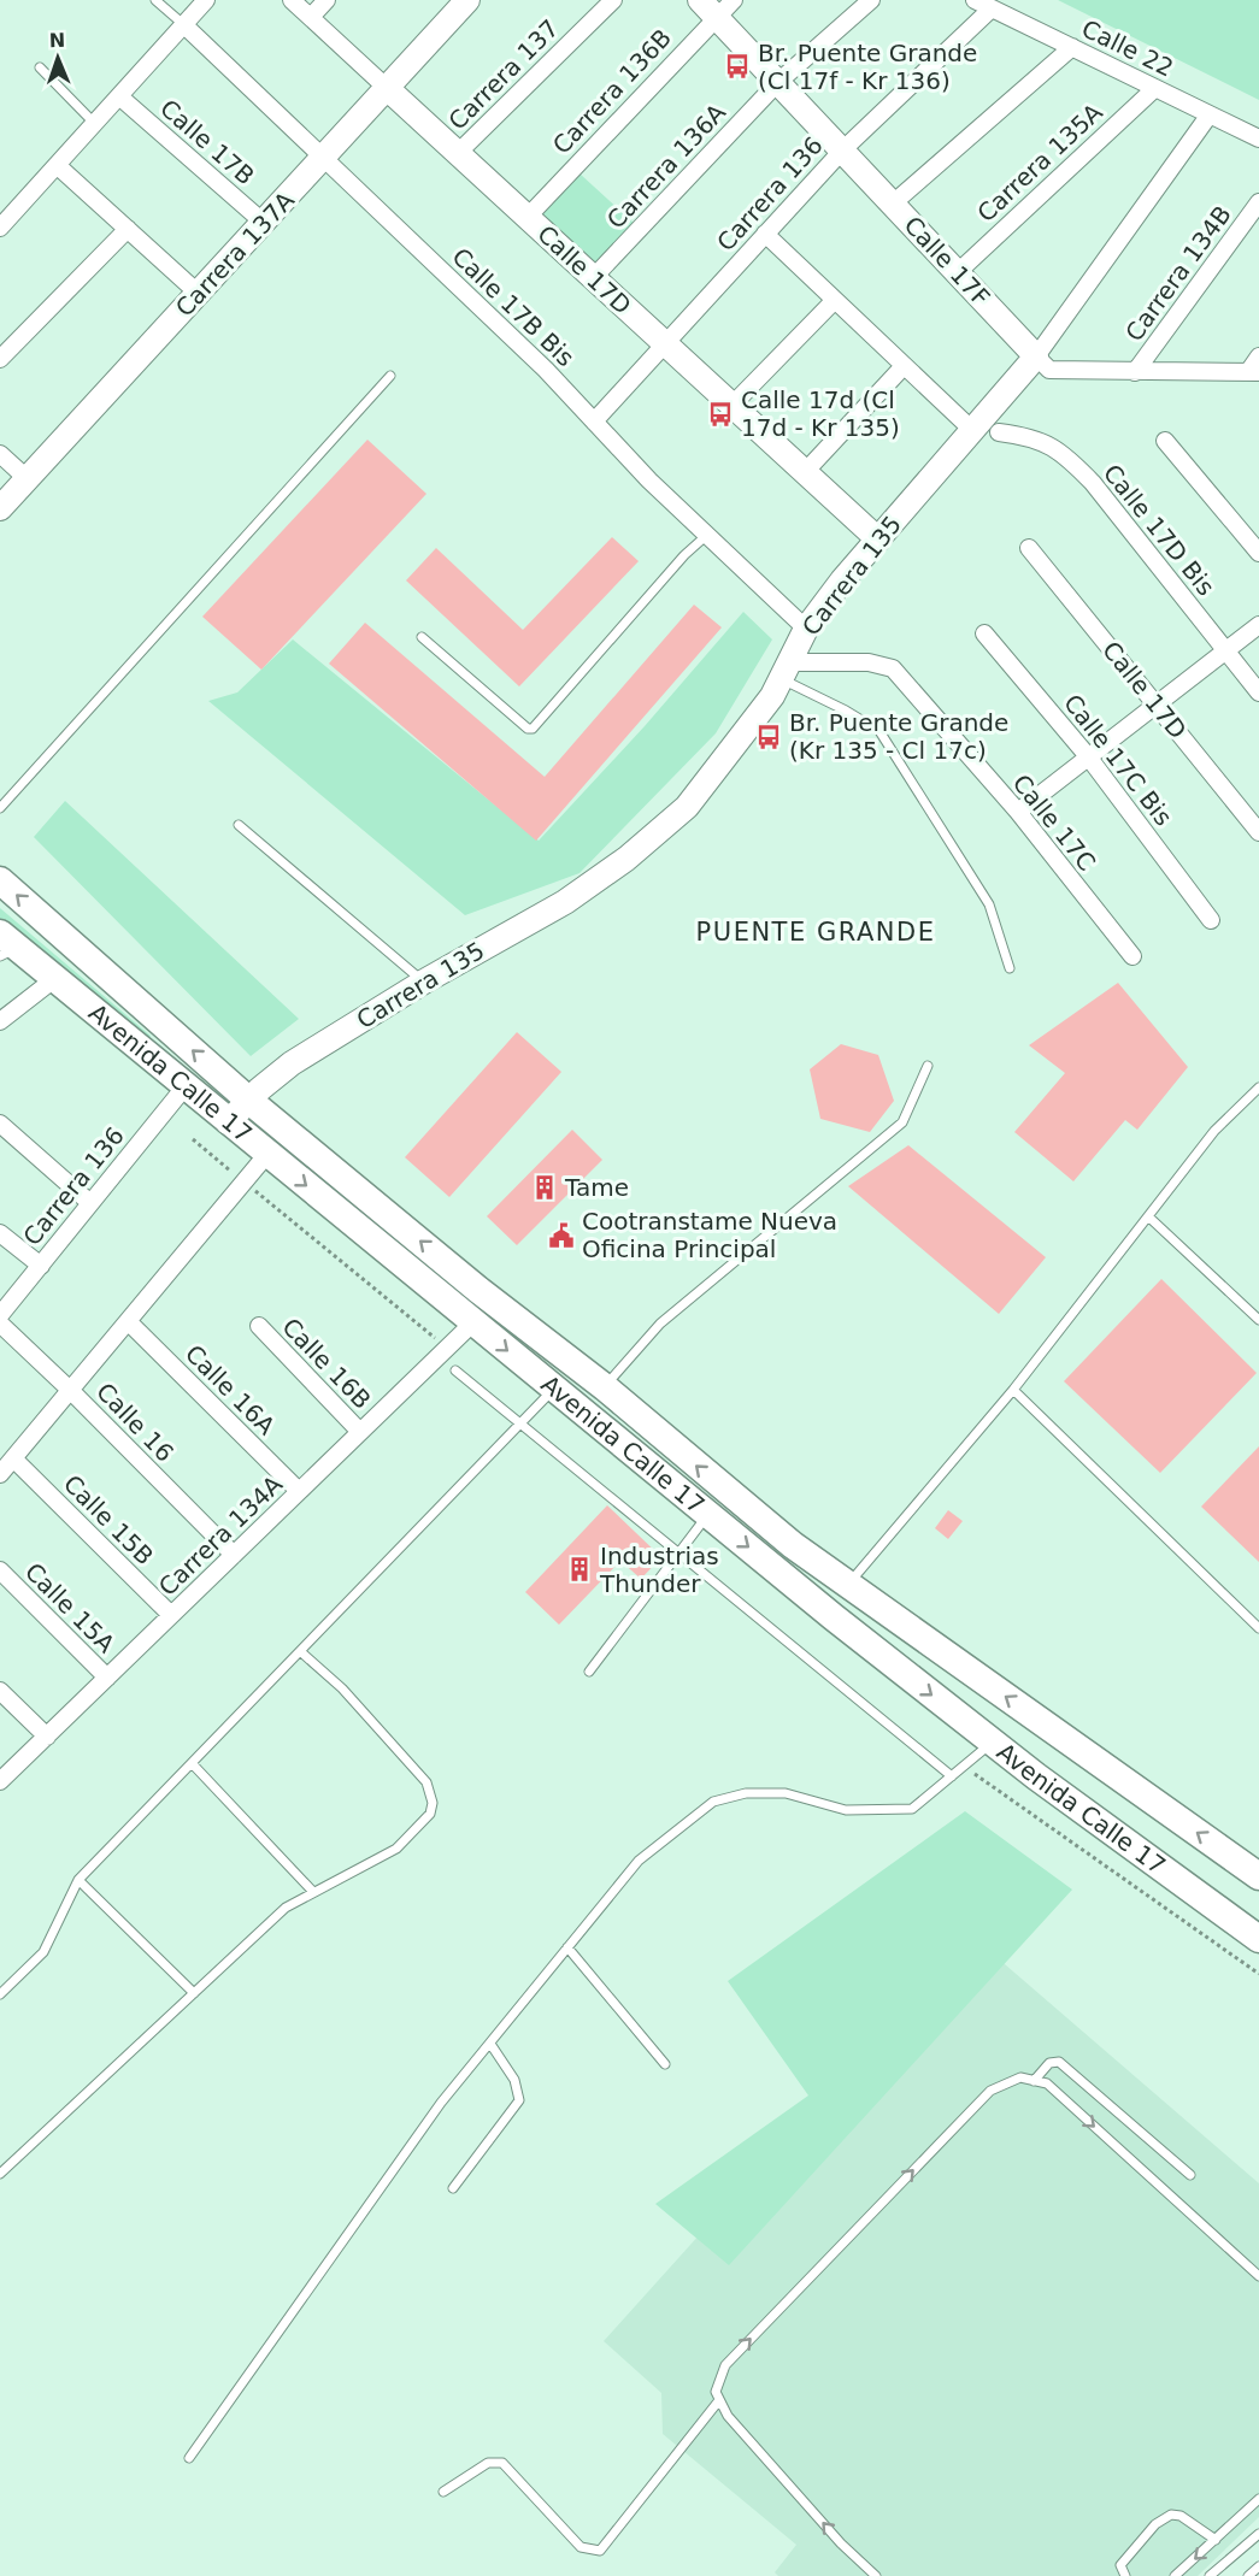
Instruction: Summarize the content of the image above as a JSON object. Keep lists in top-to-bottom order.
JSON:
{
  "streets": {
    "main road": ["Avenida Calle 17"],
    "street": [
      "Calle 22",
      "Carrera 137",
      "Carrera 136B",
      "Calle 17B",
      "Carrera 135A",
      "Carrera 136A",
      "Carrera 136",
      "Carrera 137A",
      "Calle 17F",
      "Calle 17D",
      "Carrera 134B",
      "Calle 17B Bis",
      "Calle 17D Bis",
      "Carrera 135",
      "Calle 17C Bis",
      "Calle 17C",
      "Calle 16B",
      "Calle 16A",
      "Calle 16",
      "Calle 15B",
      "Carrera 134A",
      "Calle 15A"
    ]
  },
  "crossings": [
    ["Calle 22", "Carrera 135A"],
    ["Calle 22", "Carrera 136"],
    ["Calle 22", "Carrera 135"],
    ["Carrera 137", "Calle 17D"],
    ["Carrera 136B", "Calle 17F"],
    ["Carrera 136B", "Calle 17D"],
    ["Calle 17B", "Carrera 137A"],
    ["Carrera 135A", "Calle 17F"],
    ["Carrera 136A", "Calle 17F"],
    ["Carrera 136A", "Calle 17D"],
    ["Carrera 136", "Calle 17F"],
    ["Carrera 136", "Calle 17D"],
    ["Carrera 136", "Calle 17B Bis"],
    ["Carrera 136", "Avenida Calle 17"],
    ["Carrera 137A", "Calle 17D"],
    ["Carrera 137A", "Calle 17B Bis"],
    ["Calle 17F", "Carrera 134B"],
    ["Calle 17F", "Carrera 135"],
    ["Calle 17D", "Carrera 135"],
    ["Calle 17B Bis", "Carrera 135"],
    ["Carrera 135", "Calle 17C"],
    ["Carrera 135", "Avenida Calle 17"],
    ["Avenida Calle 17", "Carrera 134A"],
    ["Calle 16B", "Carrera 134A"],
    ["Calle 16A", "Carrera 134A"],
    ["Calle 16", "Carrera 134A"],
    ["Calle 15B", "Carrera 134A"],
    ["Carrera 134A", "Calle 15A"]
  ],
  "districts": ["PUENTE GRANDE"],
  "places": {
    "bus stop": ["Br. Puente Grande (Cl 17f - Kr 136)", "Calle 17d (Cl 17d - Kr 135)", "Br. Puente Grande (Kr 135 - Cl 17c)"],
    "building": ["Tame", "Industrias Thunder"],
    "public building": ["Cootranstame Nueva Oficina Principal"]
  },
  "north": "top"
}
